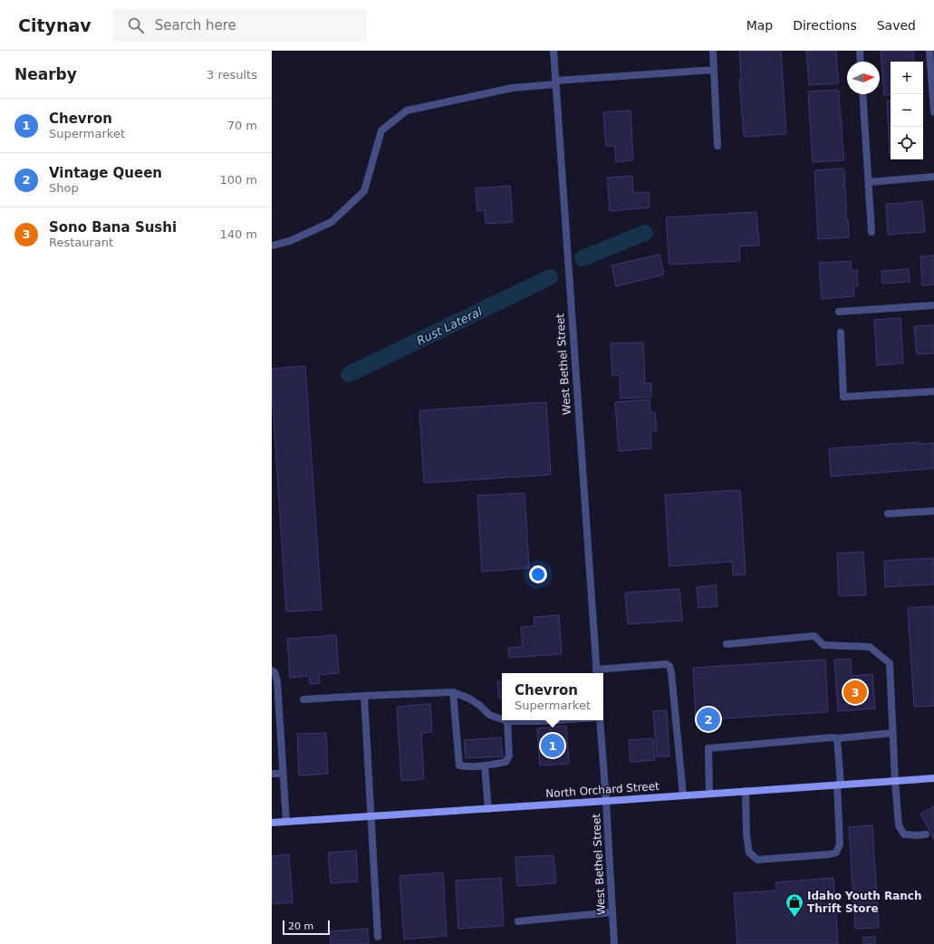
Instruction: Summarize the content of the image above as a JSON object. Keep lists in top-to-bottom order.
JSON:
{
  "streets": {
    "main road": ["North Orchard Street"],
    "street": ["West Bethel Street"]
  },
  "crossings": [
    ["West Bethel Street", "North Orchard Street"]
  ],
  "water": ["Rust Lateral"],
  "places": {
    "shop": ["Idaho Youth Ranch Thrift Store"]
  },
  "scale_bar": "20 m",
  "north": "right",
  "page": {
    "header": "Citynav",
    "search": "Search here",
    "nav": ["Map", "Directions", "Saved"],
    "heading": ["Nearby", "3 results"],
    "map_buttons": ["+", "−"],
    "list": [
      {
        "mark": "1",
        "name": "Chevron",
        "note": "Supermarket",
        "value": "70 m"
      },
      {
        "mark": "2",
        "name": "Vintage Queen",
        "note": "Shop",
        "value": "100 m"
      },
      {
        "mark": "3",
        "name": "Sono Bana Sushi",
        "note": "Restaurant",
        "value": "140 m"
      }
    ],
    "popup": ["Chevron", "Supermarket"],
    "pins": ["3", "2", "1"],
    "scale": "20 m"
  }
}
